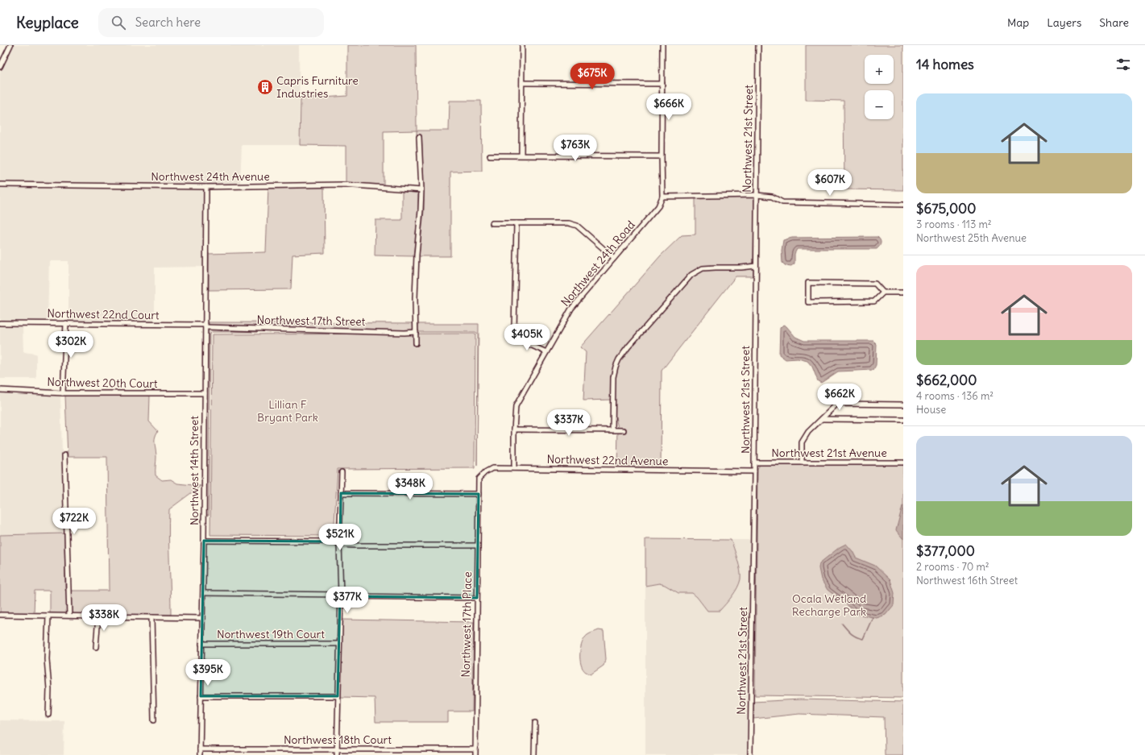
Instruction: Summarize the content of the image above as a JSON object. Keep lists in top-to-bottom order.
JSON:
{
  "streets": {
    "street": [
      "Northwest 21st Street",
      "Northwest 24th Avenue",
      "Northwest 24th Road",
      "Northwest 22nd Court",
      "Northwest 17th Street",
      "Northwest 20th Court",
      "Northwest 21st Avenue",
      "Northwest 22nd Avenue",
      "Northwest 14th Street",
      "Northwest 17th Place",
      "Northwest 19th Court",
      "Northwest 18th Court"
    ]
  },
  "crossings": [
    ["Northwest 21st Street", "Northwest 21st Avenue"],
    ["Northwest 21st Street", "Northwest 22nd Avenue"],
    ["Northwest 24th Avenue", "Northwest 14th Street"],
    ["Northwest 24th Road", "Northwest 22nd Avenue"],
    ["Northwest 22nd Court", "Northwest 17th Street"],
    ["Northwest 22nd Court", "Northwest 14th Street"],
    ["Northwest 17th Street", "Northwest 14th Street"],
    ["Northwest 20th Court", "Northwest 14th Street"],
    ["Northwest 22nd Avenue", "Northwest 17th Place"],
    ["Northwest 14th Street", "Northwest 19th Court"],
    ["Northwest 14th Street", "Northwest 18th Court"],
    ["Northwest 17th Place", "Northwest 18th Court"]
  ],
  "parks": ["Lillian F Bryant Park", "Ocala Wetland Recharge Park"],
  "places": {
    "building": ["Capris Furniture Industries"]
  },
  "page": {
    "header": "Keyplace",
    "search": "Search here",
    "nav": ["Map", "Layers", "Share"],
    "heading": "14 homes",
    "map_buttons": ["+", "−"],
    "price": [
      "$675K",
      "$666K",
      "$763K",
      "$607K",
      "$405K",
      "$302K",
      "$662K",
      "$337K",
      "$348K",
      "$722K",
      "$521K",
      "$377K",
      "$338K",
      "$395K"
    ],
    "list": [
      {
        "name": "$675,000",
        "note": "3 rooms · 113 m² · Northwest 25th Avenue"
      },
      {
        "name": "$662,000",
        "note": "4 rooms · 136 m² · House"
      },
      {
        "name": "$377,000",
        "note": "2 rooms · 70 m² · Northwest 16th Street"
      }
    ]
  }
}
